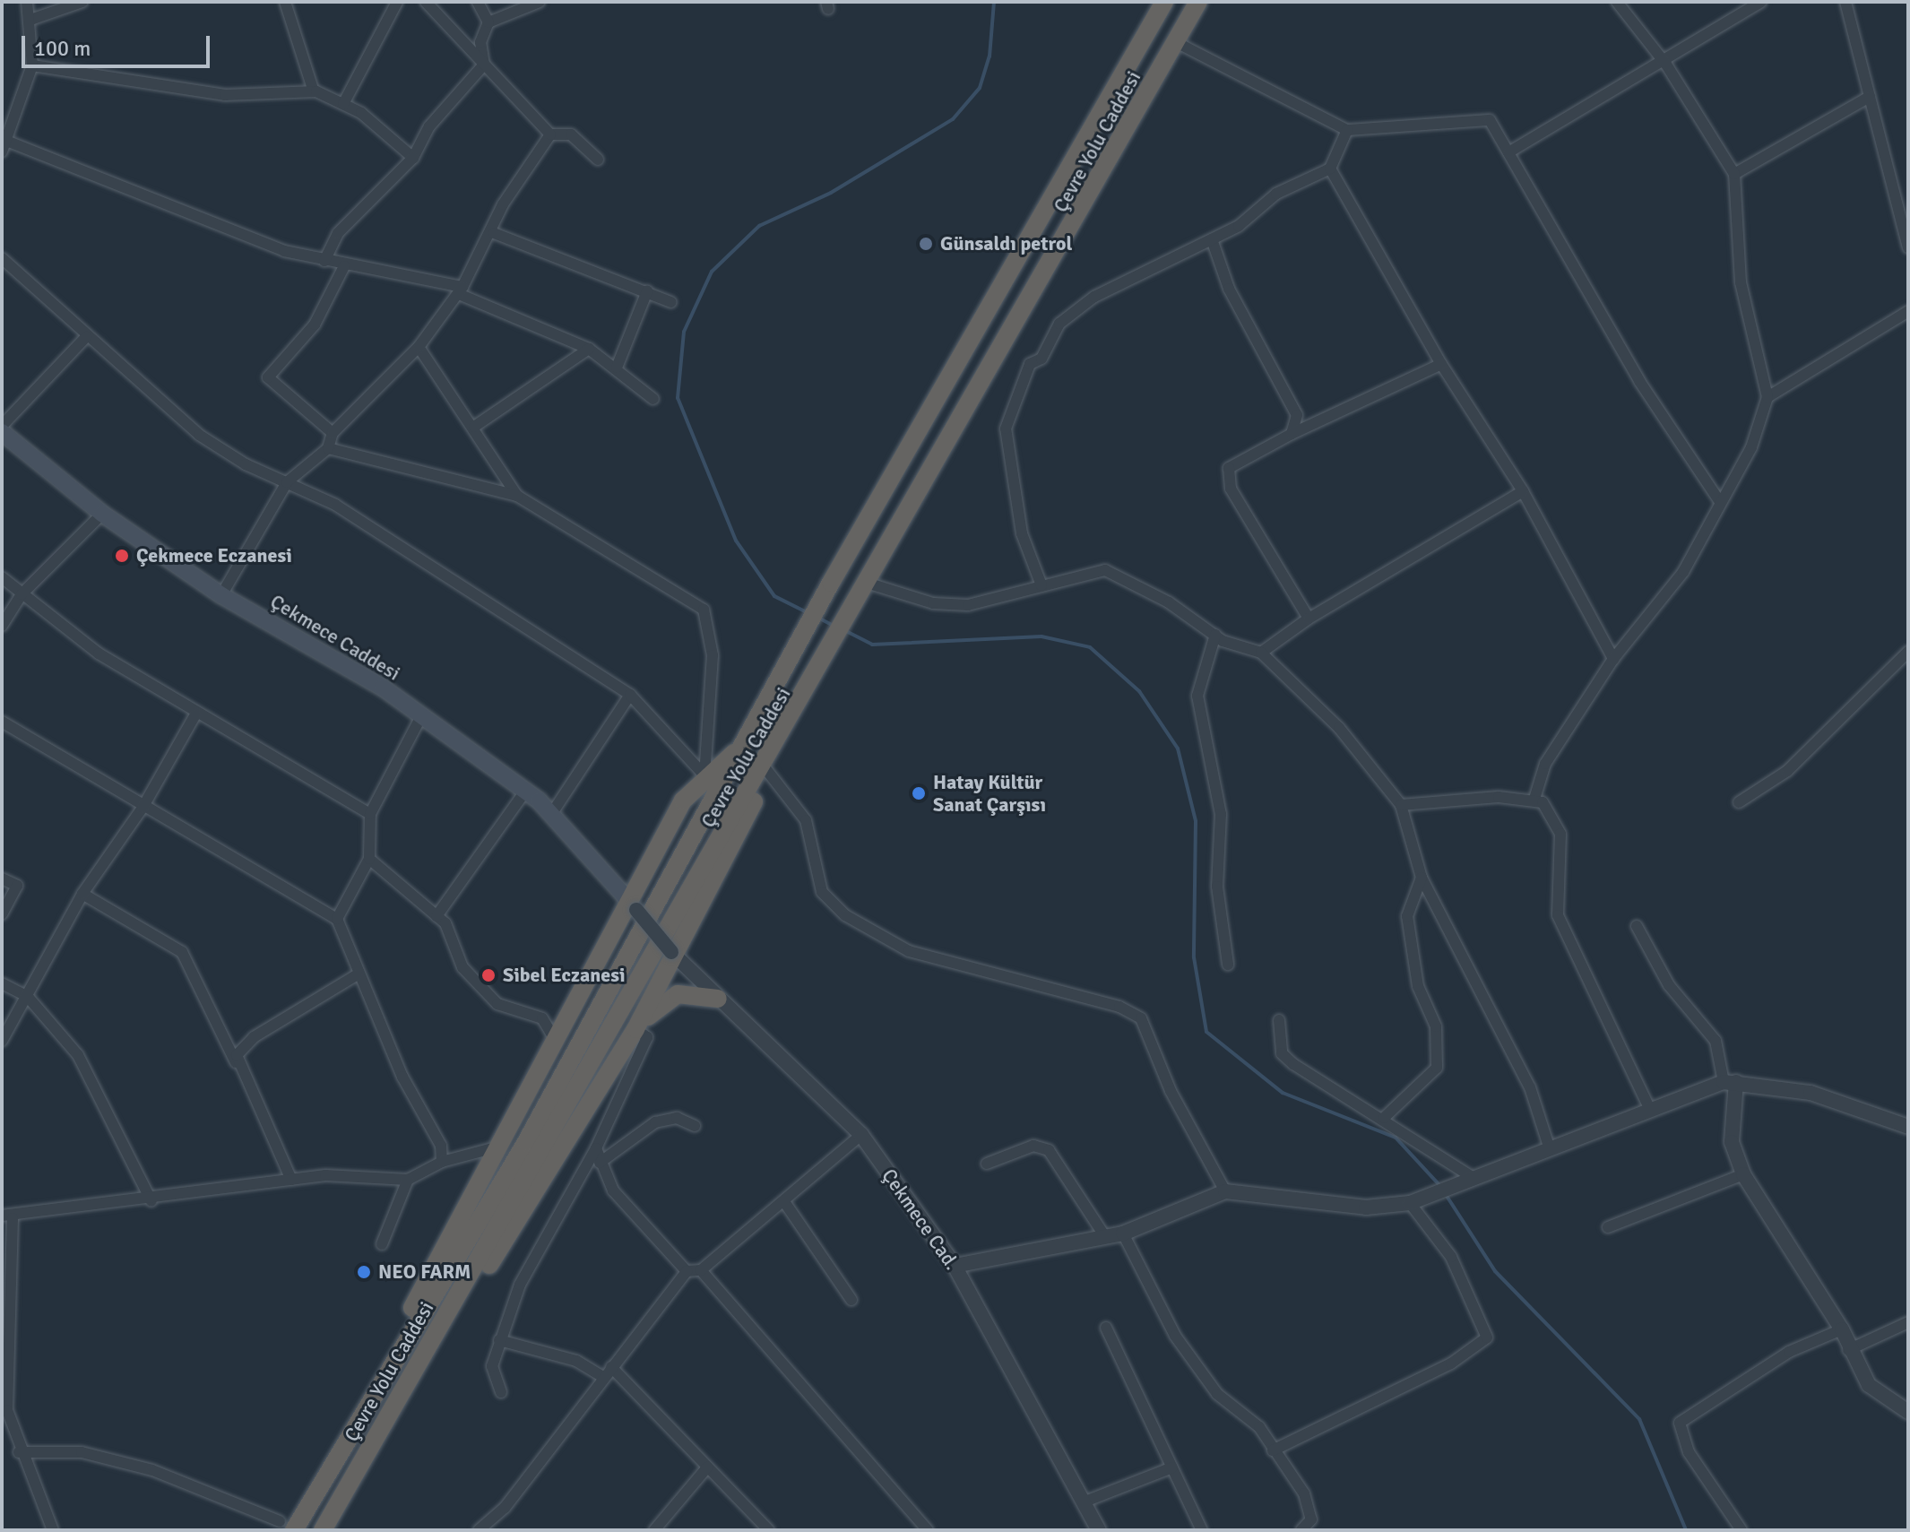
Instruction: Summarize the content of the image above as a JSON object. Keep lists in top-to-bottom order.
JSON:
{
  "streets": {
    "highway": ["Çevre Yolu Caddesi"],
    "main road": ["Çekmece Caddesi"],
    "street": ["Çekmece Cad."]
  },
  "crossings": [
    ["Çekmece Caddesi", "Çekmece Cad."]
  ],
  "places": [
    "Günsaldı petrol",
    "Çekmece Eczanesi",
    "Hatay Kültür Sanat Çarşısı",
    "Sibel Eczanesi",
    "NEO FARM"
  ],
  "scale_bar": "100 m"
}
